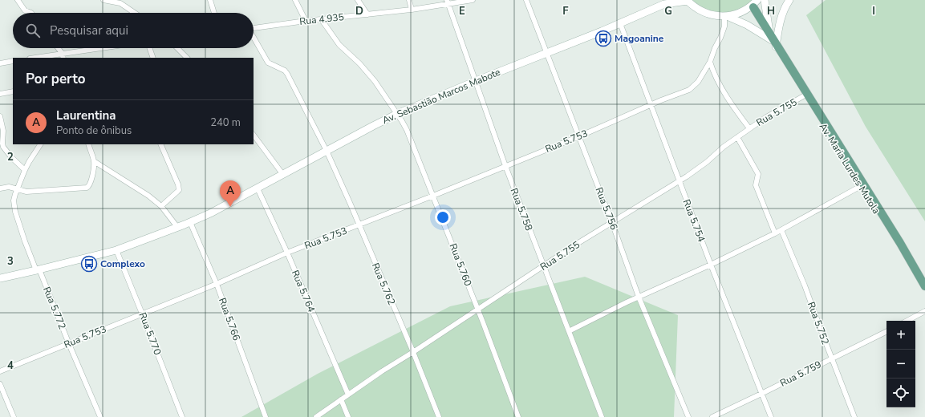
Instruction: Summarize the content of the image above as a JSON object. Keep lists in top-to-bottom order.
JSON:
{
  "streets": {
    "main road": ["Av. Sebastião Marcos Mabote", "Av. Maria Lurdes Mutola"],
    "street": [
      "Rua 4.935",
      "Rua 5.755",
      "Rua 5.753",
      "Rua 5.756",
      "Rua 5.758",
      "Rua 5.754",
      "Rua 5.760",
      "Rua 5.762",
      "Rua 5.764",
      "Rua 5.772",
      "Rua 5.766",
      "Rua 5.752",
      "Rua 5.770",
      "Rua 5.759"
    ]
  },
  "crossings": [
    ["Rua 4.935", "Rua 5.758"],
    ["Rua 4.935", "Rua 5.760"],
    ["Av. Sebastião Marcos Mabote", "Rua 5.756"],
    ["Av. Sebastião Marcos Mabote", "Rua 5.758"],
    ["Av. Sebastião Marcos Mabote", "Rua 5.754"],
    ["Av. Sebastião Marcos Mabote", "Rua 5.760"],
    ["Av. Sebastião Marcos Mabote", "Rua 5.762"],
    ["Av. Sebastião Marcos Mabote", "Rua 5.764"],
    ["Av. Sebastião Marcos Mabote", "Rua 5.772"],
    ["Av. Sebastião Marcos Mabote", "Rua 5.766"],
    ["Av. Sebastião Marcos Mabote", "Rua 5.770"],
    ["Rua 5.755", "Av. Maria Lurdes Mutola"],
    ["Rua 5.755", "Rua 5.756"],
    ["Rua 5.755", "Rua 5.758"],
    ["Rua 5.755", "Rua 5.754"],
    ["Rua 5.755", "Rua 5.760"],
    ["Rua 5.755", "Rua 5.762"],
    ["Rua 5.755", "Rua 5.764"],
    ["Rua 5.753", "Rua 5.756"],
    ["Rua 5.753", "Rua 5.758"],
    ["Rua 5.753", "Rua 5.754"],
    ["Rua 5.753", "Rua 5.760"],
    ["Rua 5.753", "Rua 5.762"],
    ["Rua 5.753", "Rua 5.764"],
    ["Rua 5.753", "Rua 5.772"],
    ["Rua 5.753", "Rua 5.766"],
    ["Rua 5.753", "Rua 5.770"],
    ["Rua 5.754", "Rua 5.759"],
    ["Rua 5.752", "Rua 5.759"]
  ],
  "places": {
    "bus stop": ["Magoanine", "Complexo"]
  },
  "page": {
    "search": "Pesquisar aqui",
    "heading": "Por perto",
    "list": [
      {
        "mark": "A",
        "name": "Laurentina",
        "note": "Ponto de ônibus",
        "value": "240 m"
      }
    ],
    "pins": "A",
    "map_buttons": ["+", "−"]
  },
  "grid": {
    "columns": [
      "D",
      "E",
      "F",
      "G",
      "H",
      "I"
    ],
    "rows": ["2", "3", "4"]
  }
}
